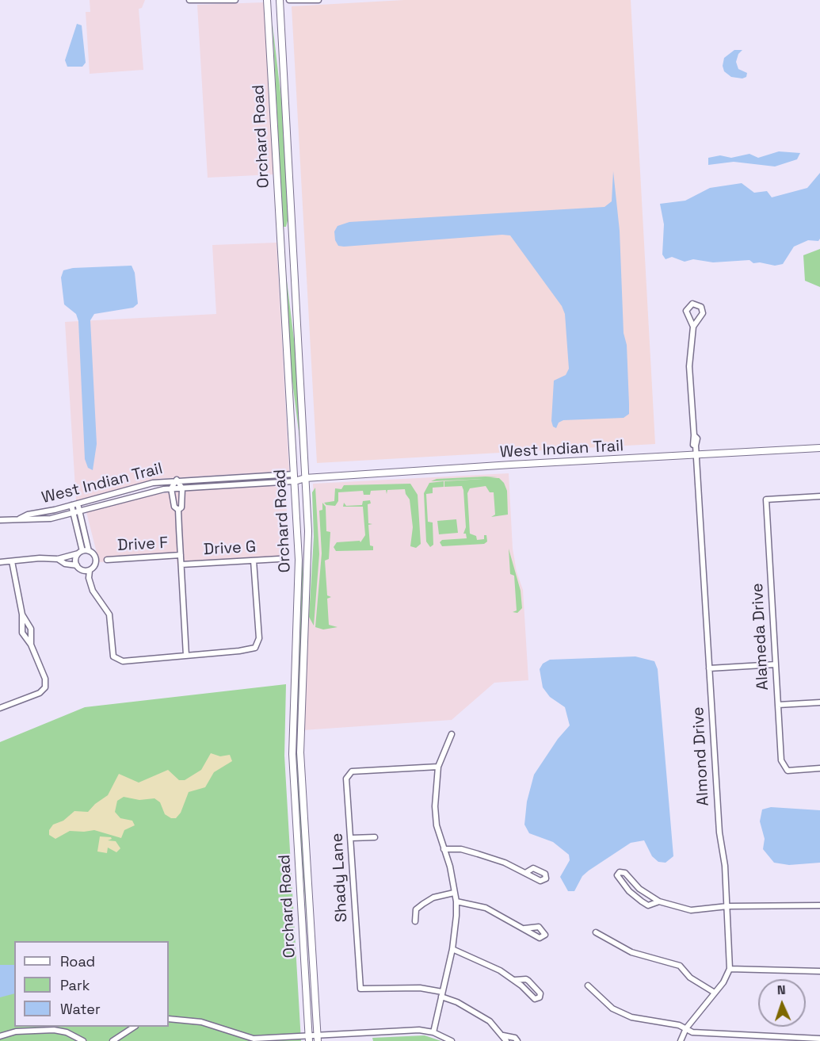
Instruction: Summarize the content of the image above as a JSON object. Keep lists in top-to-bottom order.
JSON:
{
  "streets": {
    "main road": ["Orchard Road", "West Indian Trail"],
    "street": [
      "Drive F",
      "Drive G",
      "Alameda Drive",
      "Almond Drive",
      "Shady Lane"
    ]
  },
  "crossings": [
    ["Orchard Road", "West Indian Trail"],
    ["West Indian Trail", "Almond Drive"]
  ],
  "legend": ["Road", "Park", "Water"],
  "north": "top"
}
